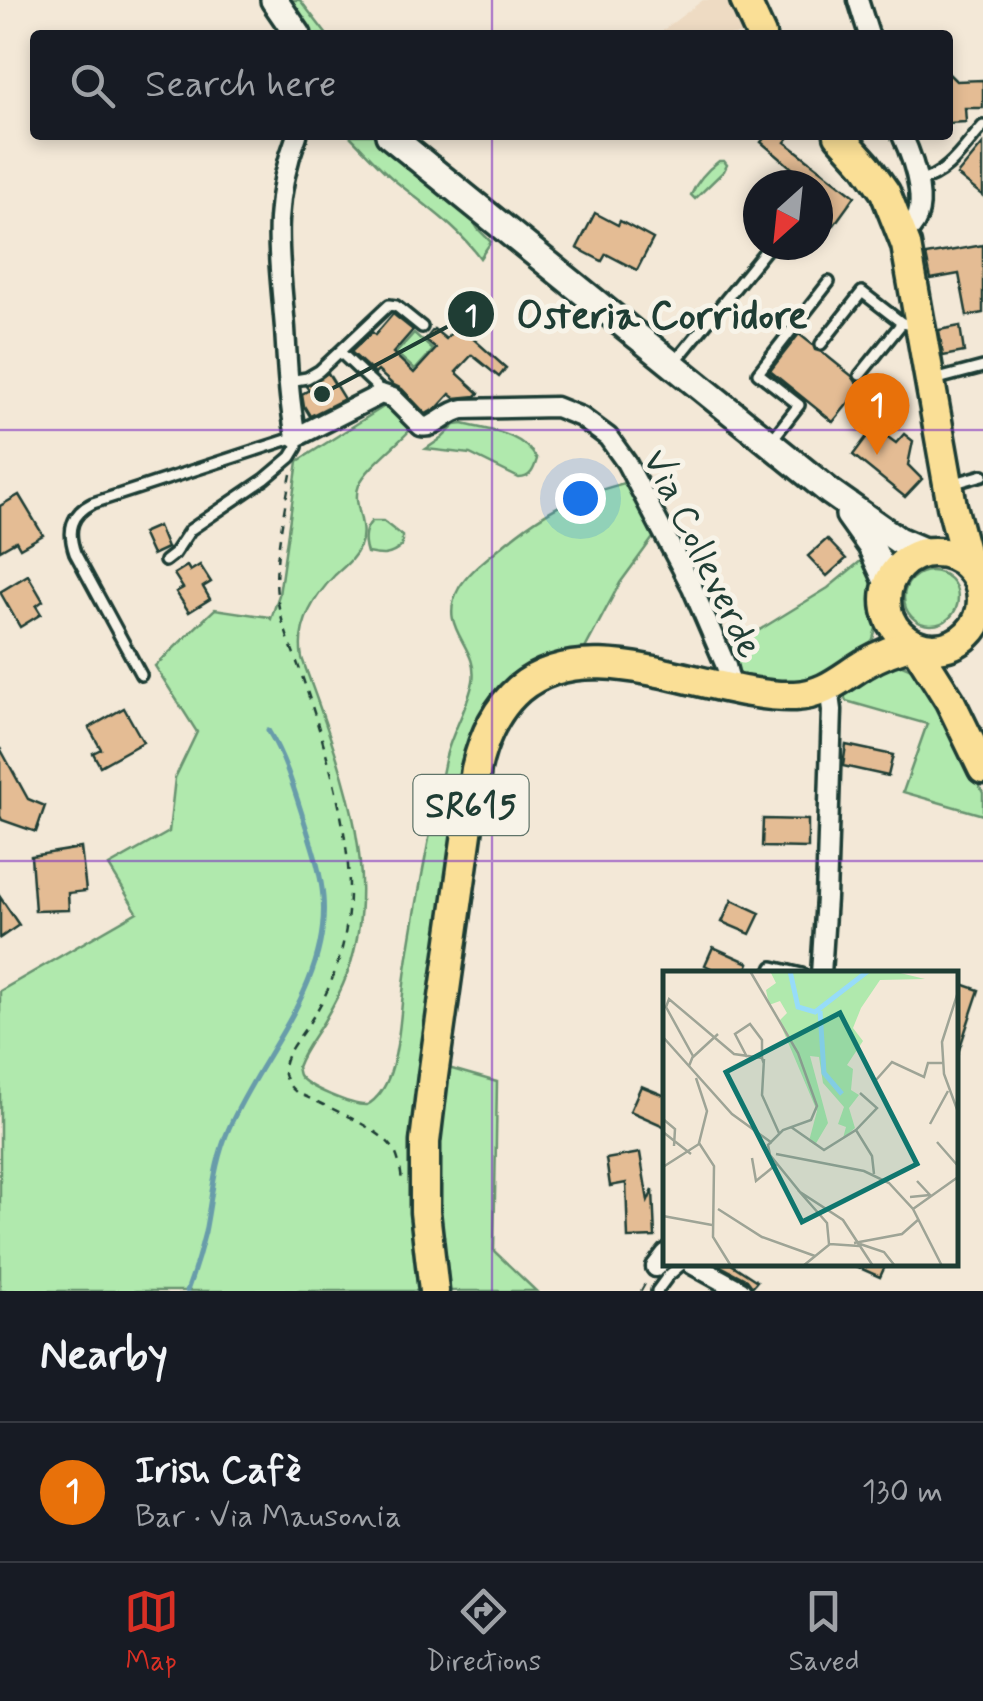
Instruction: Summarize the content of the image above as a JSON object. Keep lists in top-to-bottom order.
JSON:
{
  "streets": {
    "main road": ["SR615"],
    "street": ["Via Colleverde"]
  },
  "crossings": [
    ["Via Colleverde", "SR615"]
  ],
  "places": ["Osteria Corridore"],
  "north": "bottom left",
  "page": {
    "search": "Search here",
    "pins": "1",
    "heading": "Nearby",
    "list": [
      {
        "mark": "1",
        "name": "Irish Cafè",
        "note": "Bar · Via Mausonia",
        "value": "130 m"
      }
    ],
    "nav": ["Map", "Directions", "Saved"]
  }
}
